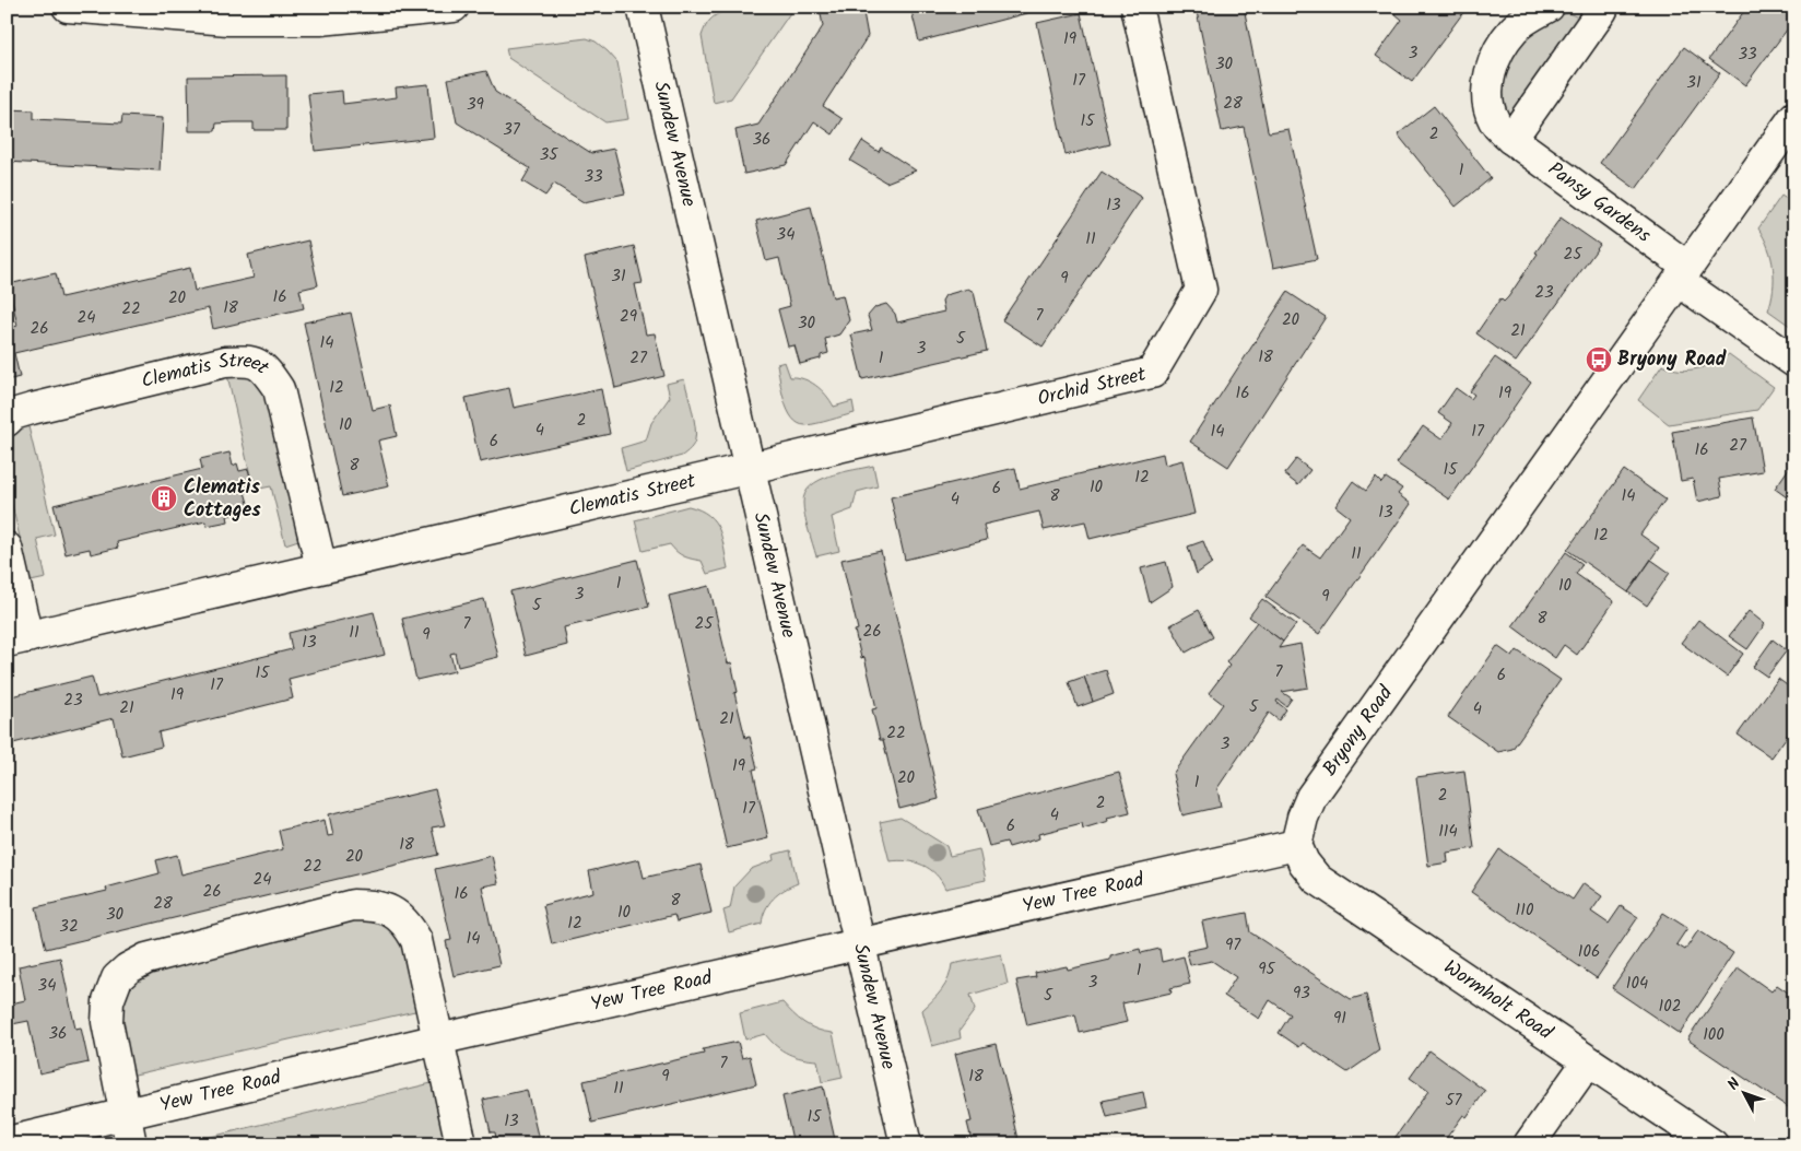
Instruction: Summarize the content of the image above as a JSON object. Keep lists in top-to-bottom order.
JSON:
{
  "streets": {
    "street": [
      "Sundew Avenue",
      "Pansy Gardens",
      "Clematis Street",
      "Orchid Street",
      "Bryony Road",
      "Yew Tree Road",
      "Wormholt Road"
    ]
  },
  "crossings": [
    ["Sundew Avenue", "Clematis Street"],
    ["Sundew Avenue", "Orchid Street"],
    ["Sundew Avenue", "Yew Tree Road"],
    ["Pansy Gardens", "Bryony Road"],
    ["Clematis Street", "Orchid Street"],
    ["Bryony Road", "Yew Tree Road"],
    ["Bryony Road", "Wormholt Road"],
    ["Yew Tree Road", "Wormholt Road"]
  ],
  "places": {
    "bus stop": ["Bryony Road"],
    "building": ["Clematis Cottages"]
  },
  "house_numbers": [
    "19",
    "3",
    "33",
    "30",
    "17",
    "31",
    "28",
    "39",
    "15",
    "37",
    "2",
    "36",
    "35",
    "1",
    "33",
    "13",
    "34",
    "11",
    "25",
    "31",
    "9",
    "23",
    "16",
    "20",
    "18",
    "22",
    "7",
    "29",
    "24",
    "20",
    "30",
    "26",
    "21",
    "5",
    "14",
    "3",
    "18",
    "27",
    "1",
    "12",
    "16",
    "19",
    "2",
    "10",
    "4",
    "14",
    "17",
    "6",
    "27",
    "16",
    "8",
    "15",
    "12",
    "10",
    "6",
    "8",
    "14",
    "4",
    "13",
    "12",
    "11",
    "1",
    "10",
    "3",
    "9",
    "5",
    "8",
    "7",
    "25",
    "26",
    "11",
    "9",
    "13",
    "7",
    "15",
    "6",
    "17",
    "19",
    "23",
    "5",
    "21",
    "4",
    "21",
    "22",
    "3",
    "19",
    "20",
    "1",
    "2",
    "2",
    "17",
    "4",
    "6",
    "114",
    "18",
    "20",
    "22",
    "24",
    "26",
    "16",
    "8",
    "28",
    "110",
    "10",
    "30",
    "12",
    "32",
    "14",
    "97",
    "106",
    "95",
    "1",
    "3",
    "104",
    "34",
    "93",
    "5",
    "102",
    "91",
    "36",
    "100",
    "7",
    "9",
    "18",
    "11",
    "57",
    "15",
    "13"
  ],
  "north": "top left"
}
